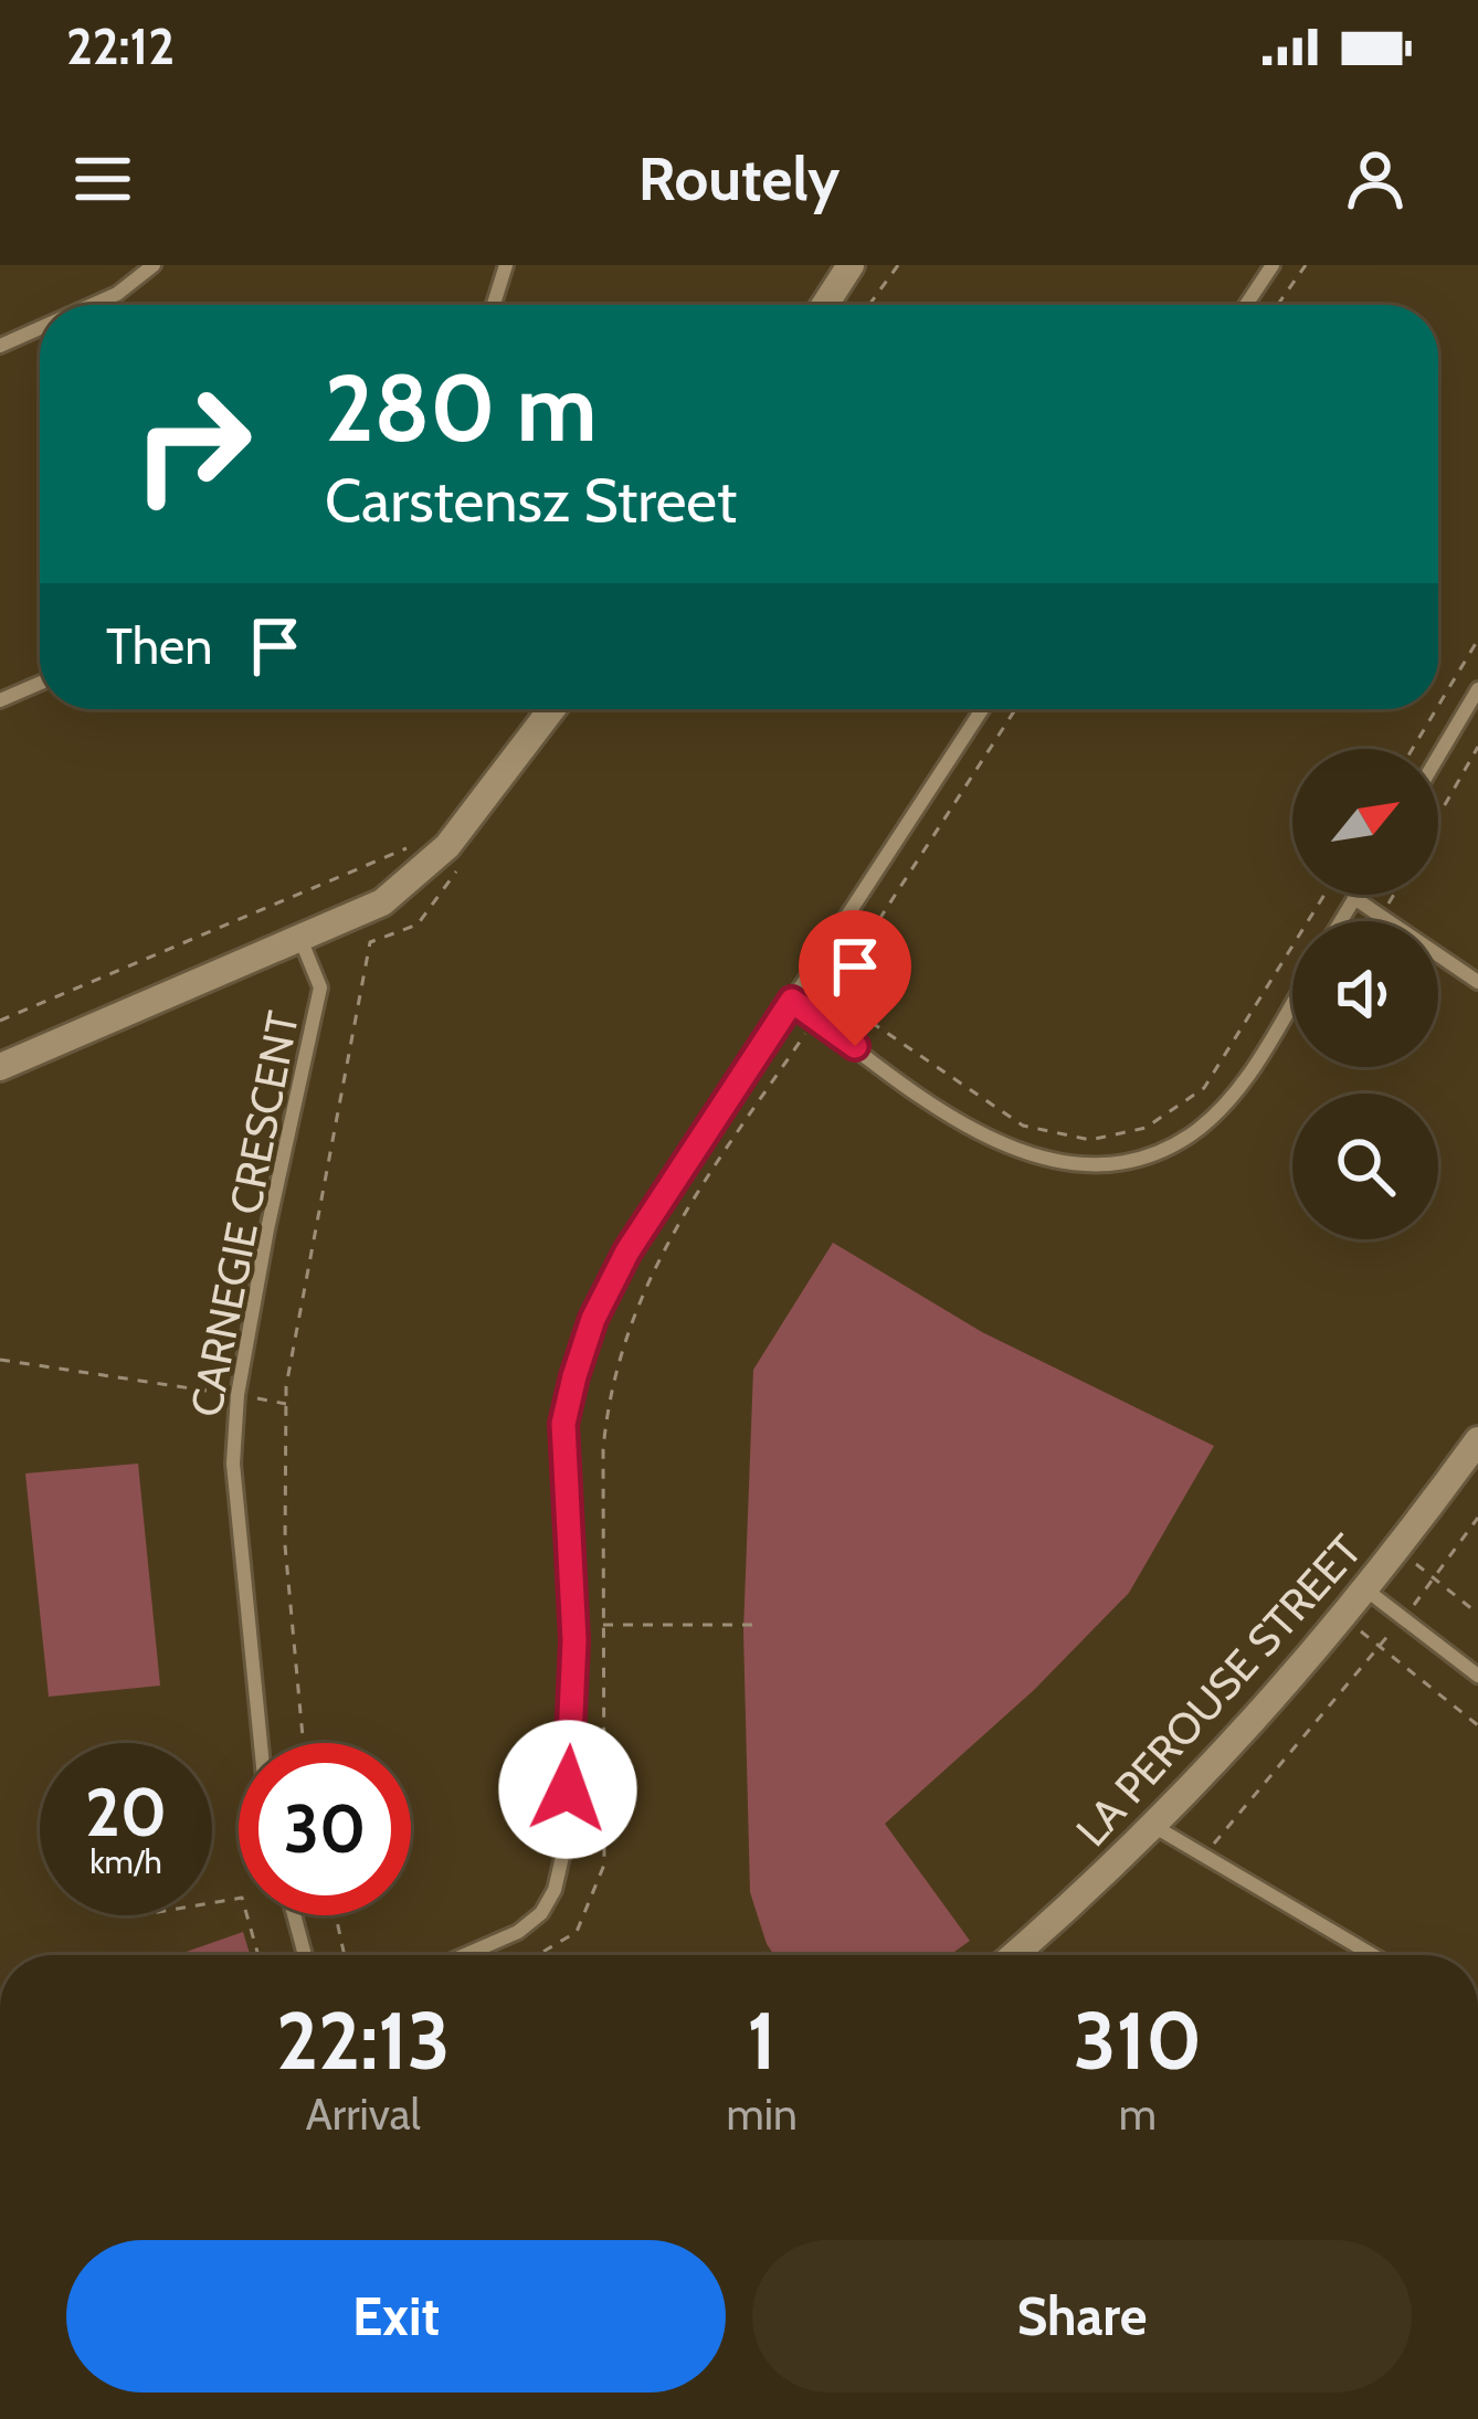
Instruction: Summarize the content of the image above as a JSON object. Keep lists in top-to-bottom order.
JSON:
{
  "streets": {
    "street": ["CARNEGIE CRESCENT", "LA PEROUSE STREET"]
  },
  "north": "top right",
  "page": {
    "status": "22:12",
    "header": "Routely",
    "turn": ["280 m", "Carstensz Street"],
    "then": "Then",
    "speed": "20 km/h",
    "limit": "30",
    "eta": [
      "22:13",
      "Arrival",
      "1",
      "min",
      "310",
      "m"
    ],
    "buttons": ["Exit", "Share"]
  }
}
